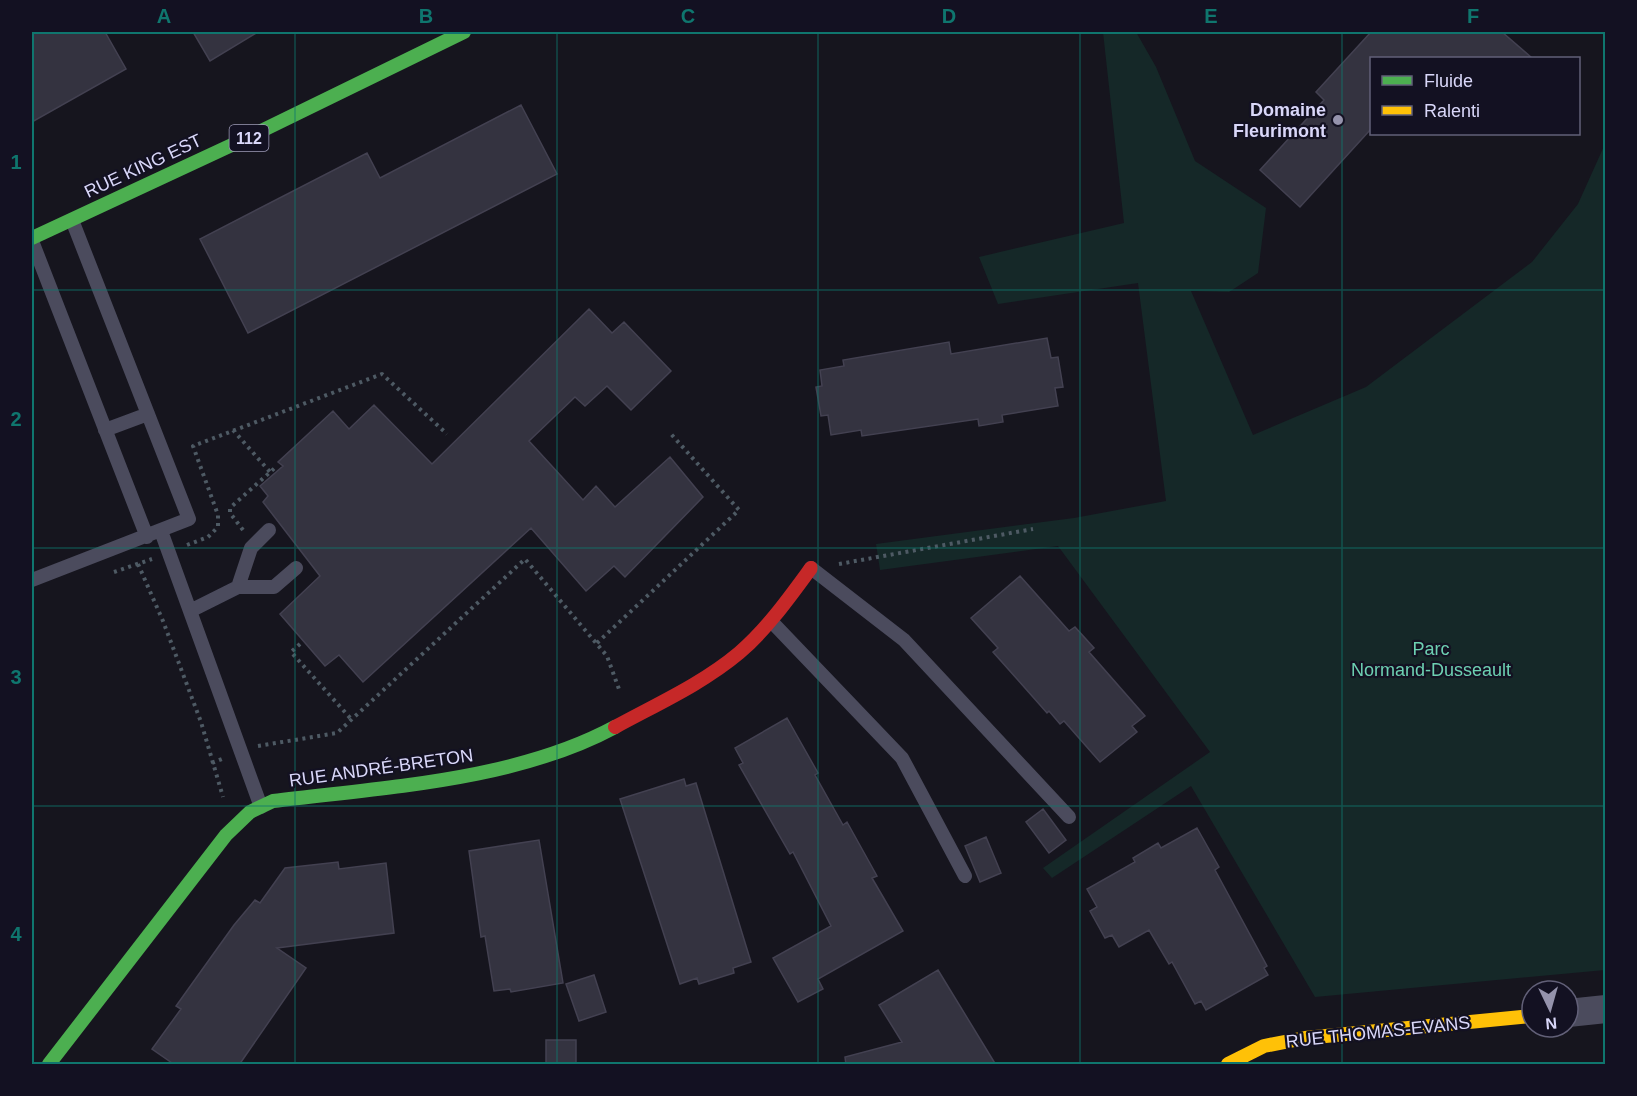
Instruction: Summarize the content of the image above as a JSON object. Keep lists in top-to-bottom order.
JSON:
{
  "streets": {
    "street": [
      "112",
      "RUE KING EST",
      "RUE ANDRÉ-BRETON",
      "RUE THOMAS-EVANS"
    ]
  },
  "parks": ["Parc Normand-Dusseault"],
  "places": ["Domaine Fleurimont"],
  "legend": ["Fluide", "Ralenti"],
  "north": "bottom",
  "grid": {
    "columns": [
      "A",
      "B",
      "C",
      "D",
      "E",
      "F"
    ],
    "rows": [
      "1",
      "2",
      "3",
      "4"
    ]
  }
}
